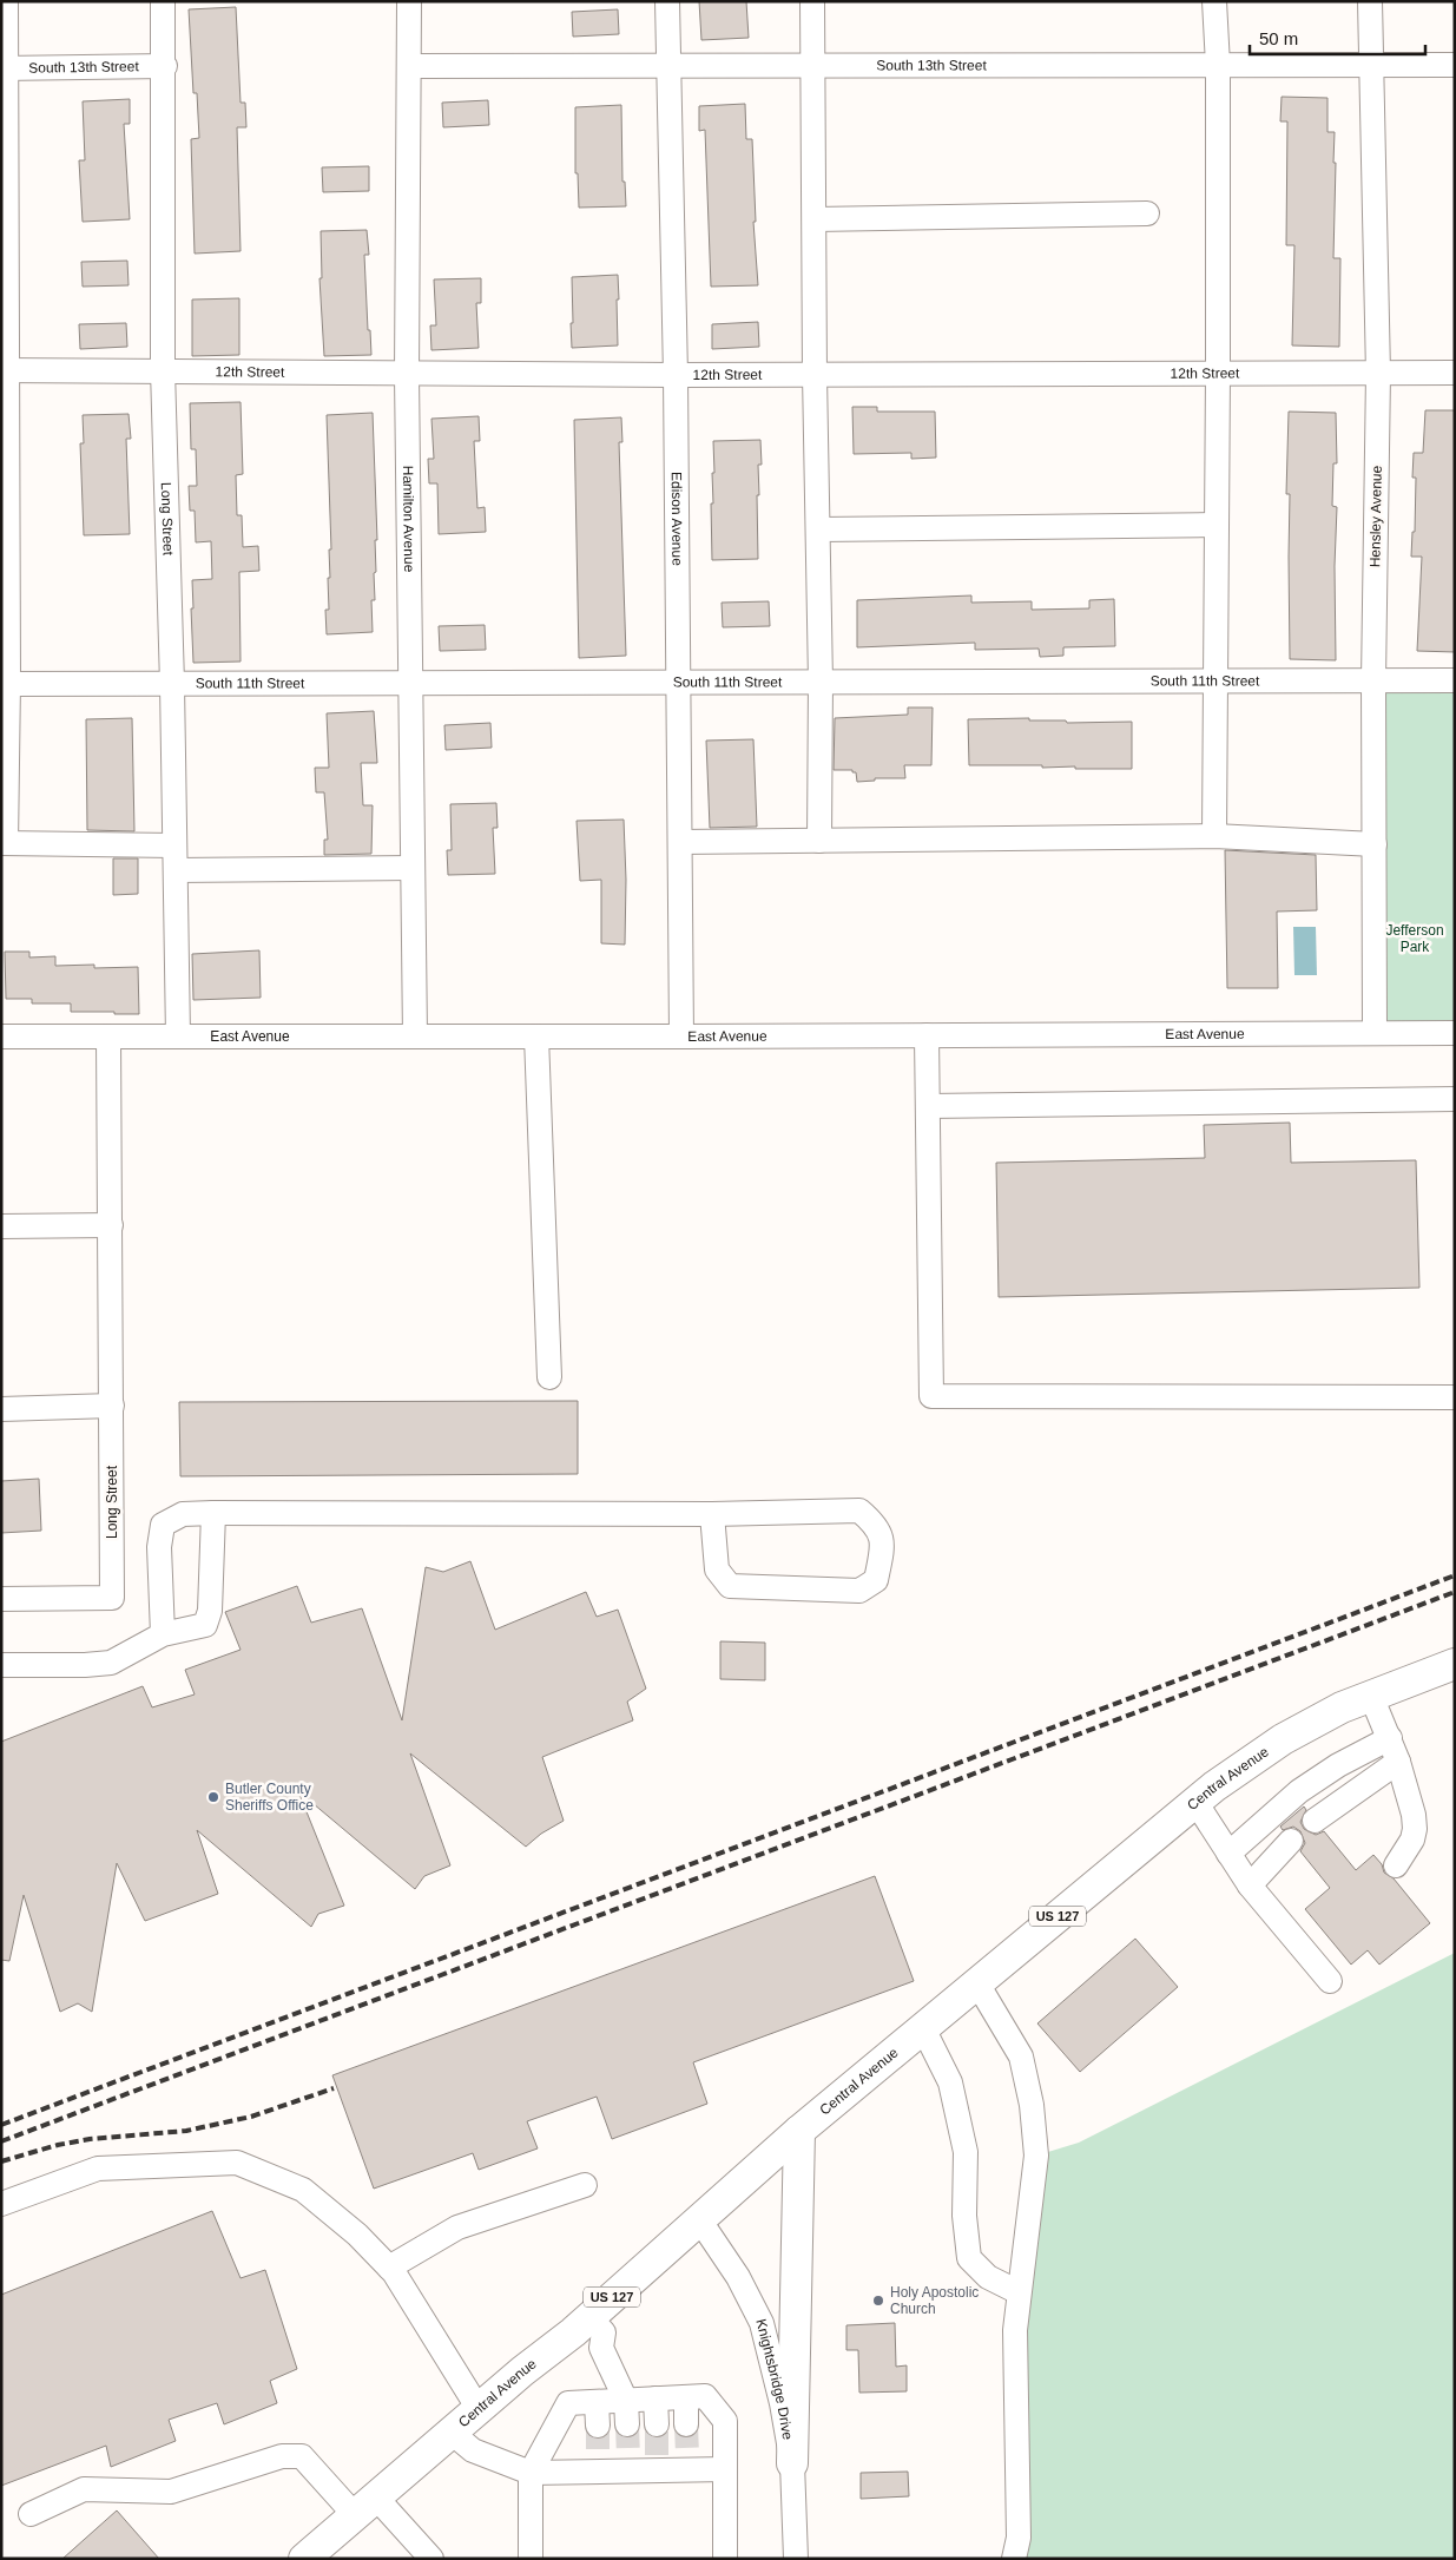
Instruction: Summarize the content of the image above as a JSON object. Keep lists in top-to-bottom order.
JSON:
{
  "streets": {
    "main road": ["Central Avenue", "US 127"],
    "street": [
      "South 13th Street",
      "12th Street",
      "Hensley Avenue",
      "Long Street",
      "Hamilton Avenue",
      "Edison Avenue",
      "South 11th Street",
      "East Avenue",
      "Knightsbridge Drive"
    ]
  },
  "crossings": [
    ["South 13th Street", "Hensley Avenue"],
    ["South 13th Street", "Long Street"],
    ["South 13th Street", "Hamilton Avenue"],
    ["South 13th Street", "Edison Avenue"],
    ["12th Street", "Hensley Avenue"],
    ["12th Street", "Long Street"],
    ["12th Street", "Hamilton Avenue"],
    ["12th Street", "Edison Avenue"],
    ["Hensley Avenue", "South 11th Street"],
    ["Hensley Avenue", "East Avenue"],
    ["Long Street", "South 11th Street"],
    ["Long Street", "East Avenue"],
    ["Hamilton Avenue", "South 11th Street"],
    ["Hamilton Avenue", "East Avenue"],
    ["Edison Avenue", "South 11th Street"],
    ["Edison Avenue", "East Avenue"],
    ["Central Avenue", "Knightsbridge Drive"]
  ],
  "parks": ["Jefferson Park"],
  "places": ["Butler County Sheriffs Office", "Holy Apostolic Church"],
  "scale_bar": "50 m"
}
